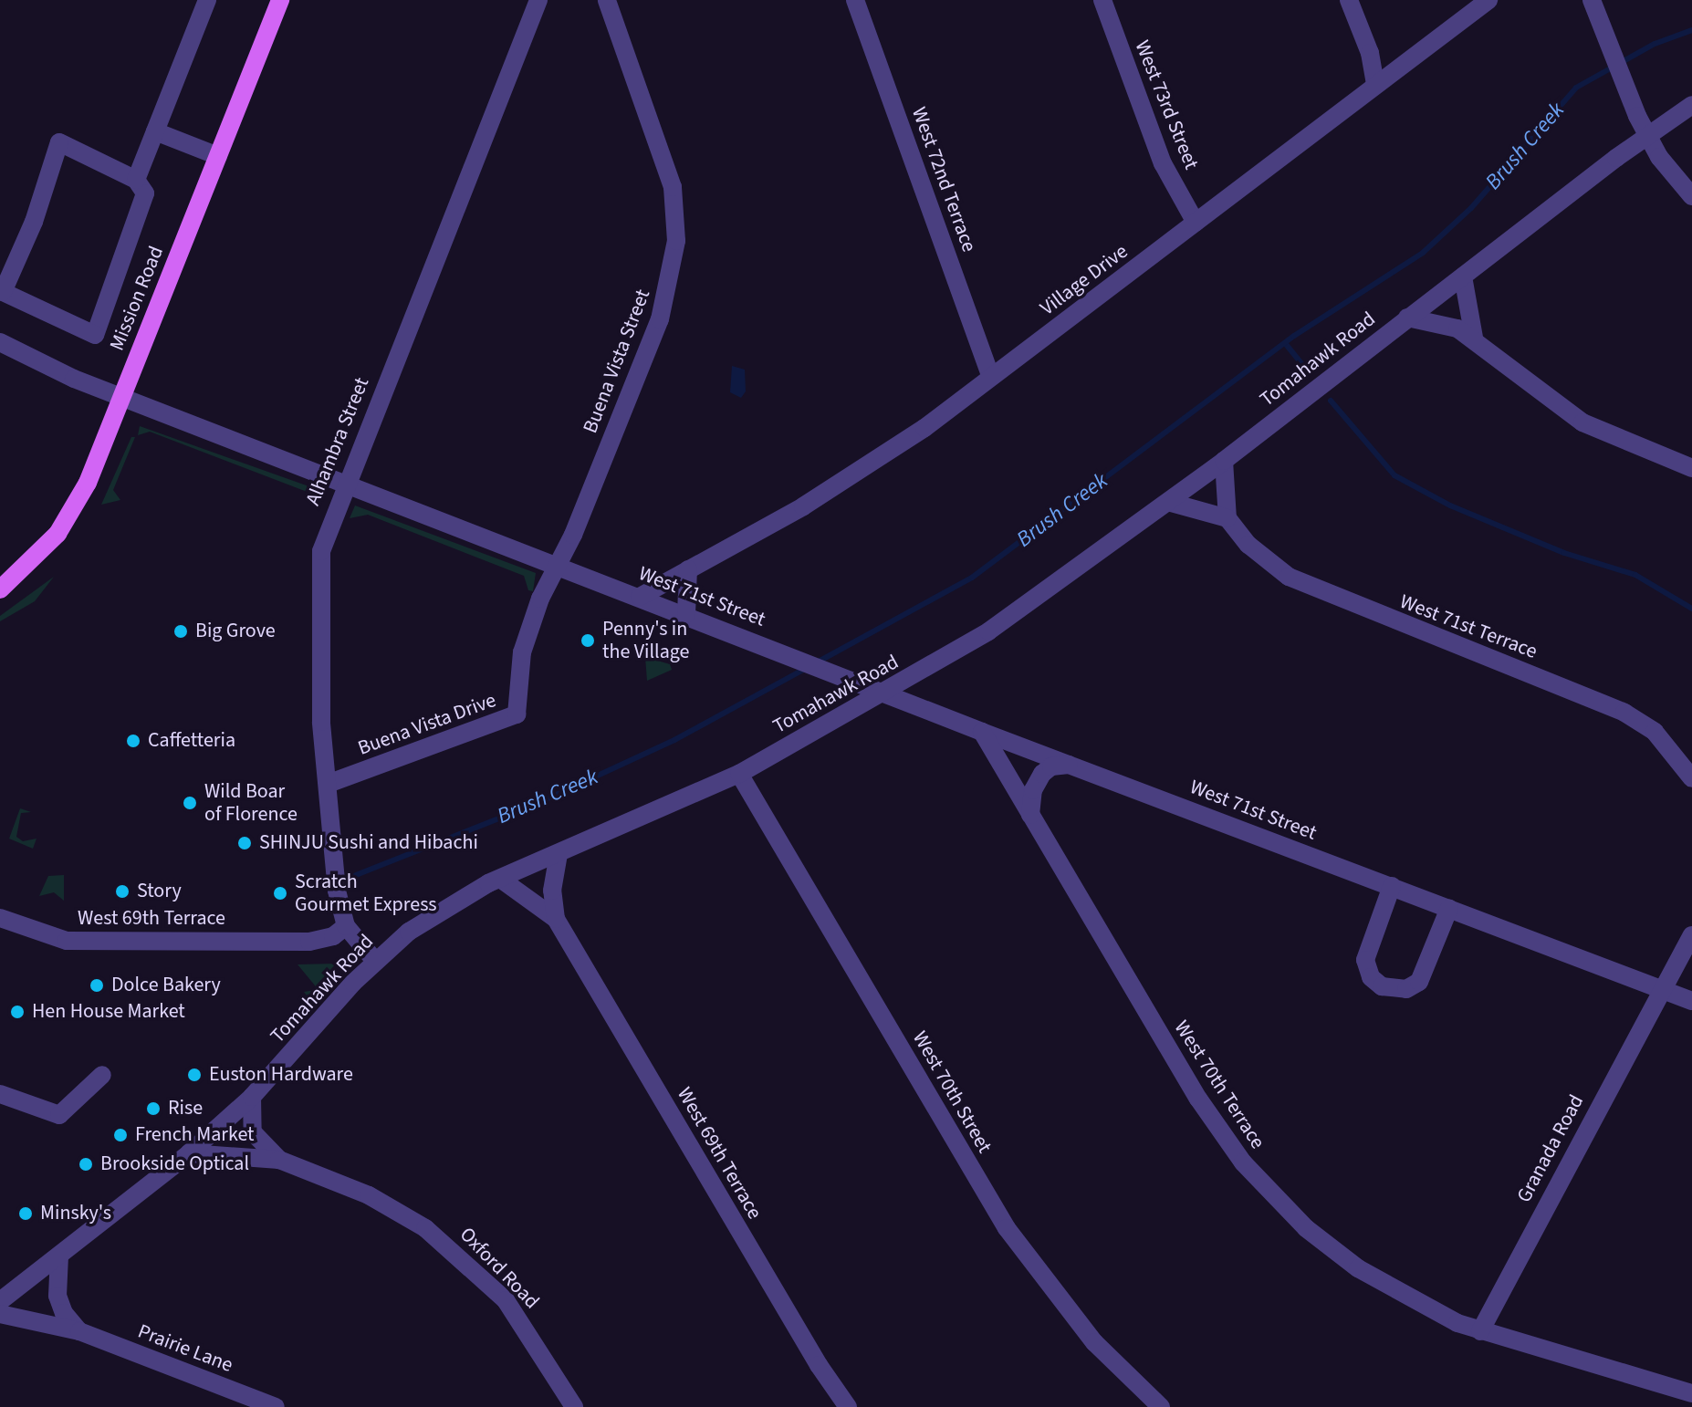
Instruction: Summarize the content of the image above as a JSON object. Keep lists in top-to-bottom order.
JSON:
{
  "streets": {
    "main road": ["Mission Road"],
    "street": [
      "West 73rd Street",
      "West 72nd Terrace",
      "Village Drive",
      "Tomahawk Road",
      "Buena Vista Street",
      "Alhambra Street",
      "West 71st Street",
      "West 71st Terrace",
      "Buena Vista Drive",
      "West 69th Terrace",
      "West 70th Terrace",
      "West 70th Street",
      "Granada Road",
      "Oxford Road",
      "Prairie Lane"
    ]
  },
  "crossings": [
    ["West 73rd Street", "Village Drive"],
    ["West 72nd Terrace", "Village Drive"],
    ["Village Drive", "West 71st Street"],
    ["Mission Road", "West 71st Street"],
    ["Tomahawk Road", "West 71st Street"],
    ["Tomahawk Road", "West 69th Terrace"],
    ["Tomahawk Road", "West 70th Street"],
    ["Tomahawk Road", "Oxford Road"],
    ["Buena Vista Street", "West 71st Street"],
    ["Buena Vista Street", "Buena Vista Drive"],
    ["Alhambra Street", "West 71st Street"],
    ["Alhambra Street", "Buena Vista Drive"],
    ["Alhambra Street", "West 69th Terrace"],
    ["West 71st Street", "Buena Vista Drive"],
    ["West 71st Street", "West 70th Terrace"],
    ["West 71st Street", "Granada Road"],
    ["West 70th Terrace", "Granada Road"]
  ],
  "water": ["Brush Creek"],
  "places": [
    "Big Grove",
    "Penny's in the Village",
    "Caffetteria",
    "Wild Boar of Florence",
    "SHINJU Sushi and Hibachi",
    "Story",
    "Scratch Gourmet Express",
    "Dolce Bakery",
    "Hen House Market",
    "Euston Hardware",
    "Rise",
    "French Market",
    "Brookside Optical",
    "Minsky's"
  ]
}
